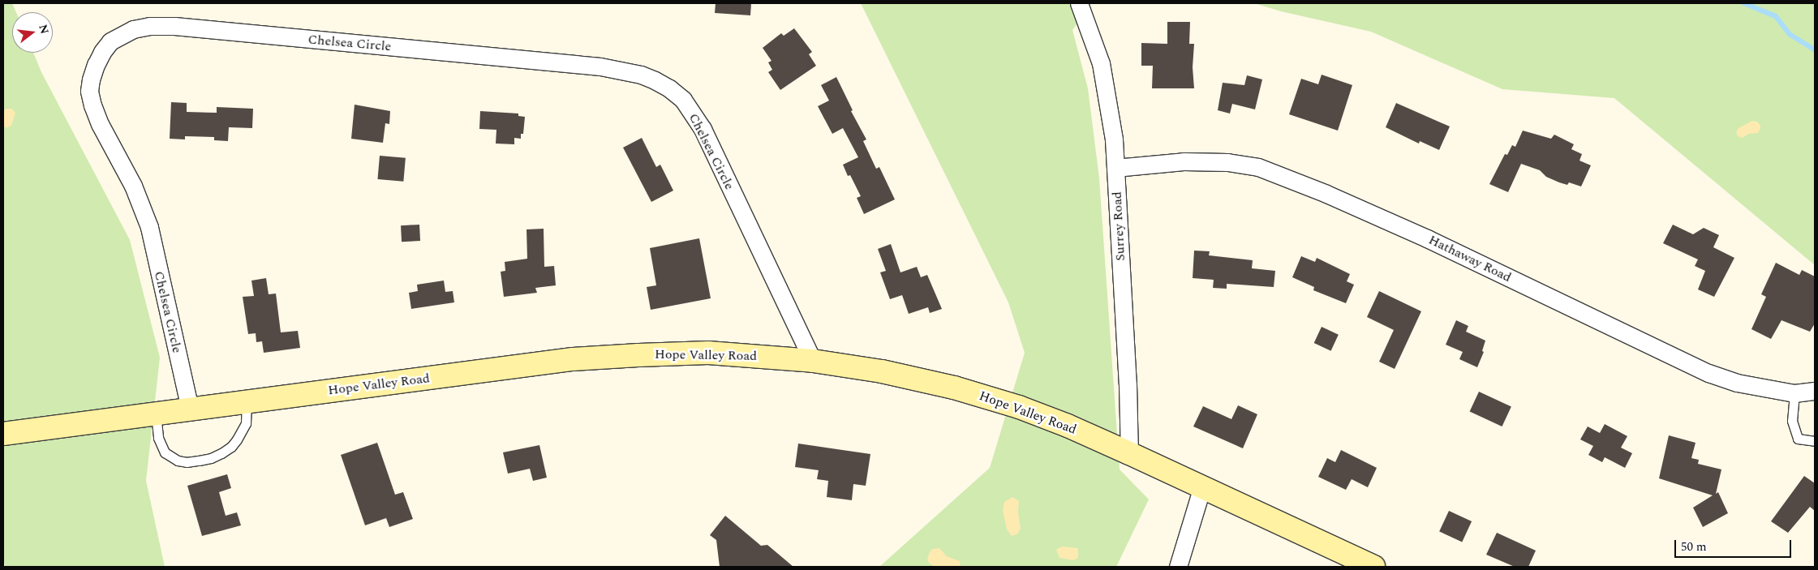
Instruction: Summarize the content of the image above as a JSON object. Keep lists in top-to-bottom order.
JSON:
{
  "streets": {
    "main road": ["Hope Valley Road"],
    "street": ["Chelsea Circle", "Surrey Road", "Hathaway Road"]
  },
  "crossings": [
    ["Chelsea Circle", "Hope Valley Road"],
    ["Surrey Road", "Hathaway Road"],
    ["Surrey Road", "Hope Valley Road"]
  ],
  "scale_bar": "50 m",
  "north": "right"
}
